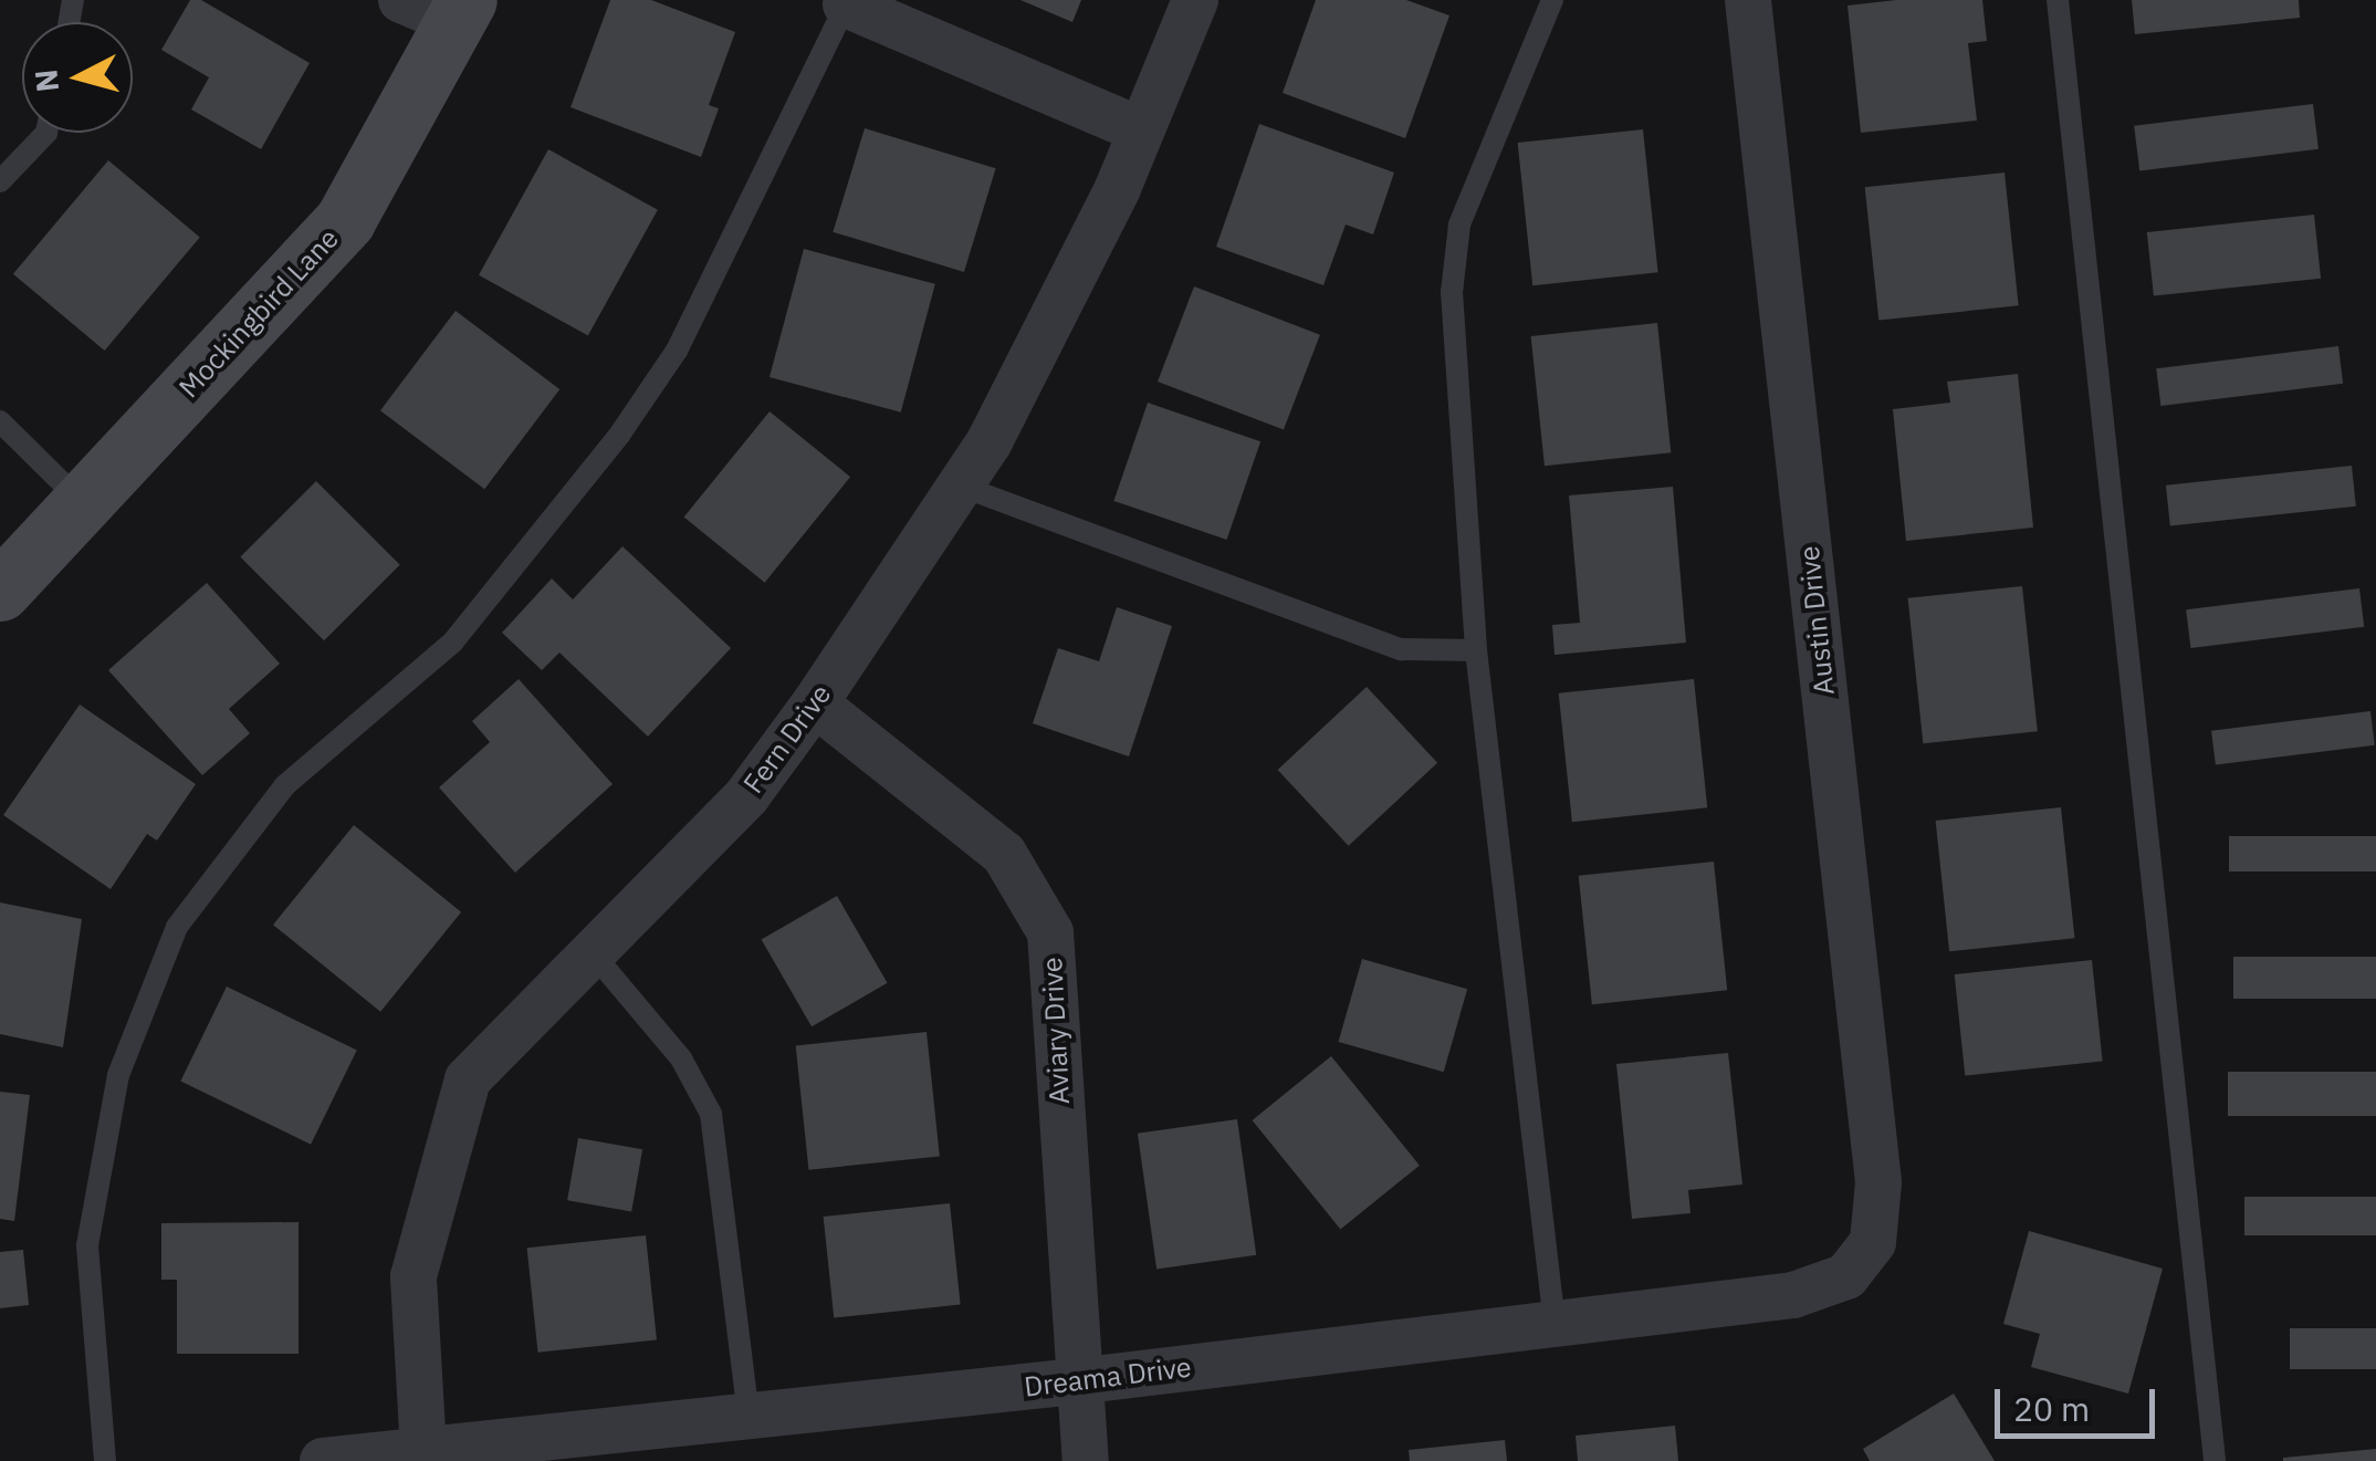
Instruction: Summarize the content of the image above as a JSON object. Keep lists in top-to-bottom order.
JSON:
{
  "streets": {
    "street": [
      "Mockingbird Lane",
      "Austin Drive",
      "Fern Drive",
      "Aviary Drive",
      "Dreama Drive"
    ]
  },
  "crossings": [
    ["Austin Drive", "Dreama Drive"],
    ["Fern Drive", "Aviary Drive"],
    ["Fern Drive", "Dreama Drive"],
    ["Aviary Drive", "Dreama Drive"]
  ],
  "scale_bar": "20 m",
  "north": "left"
}
